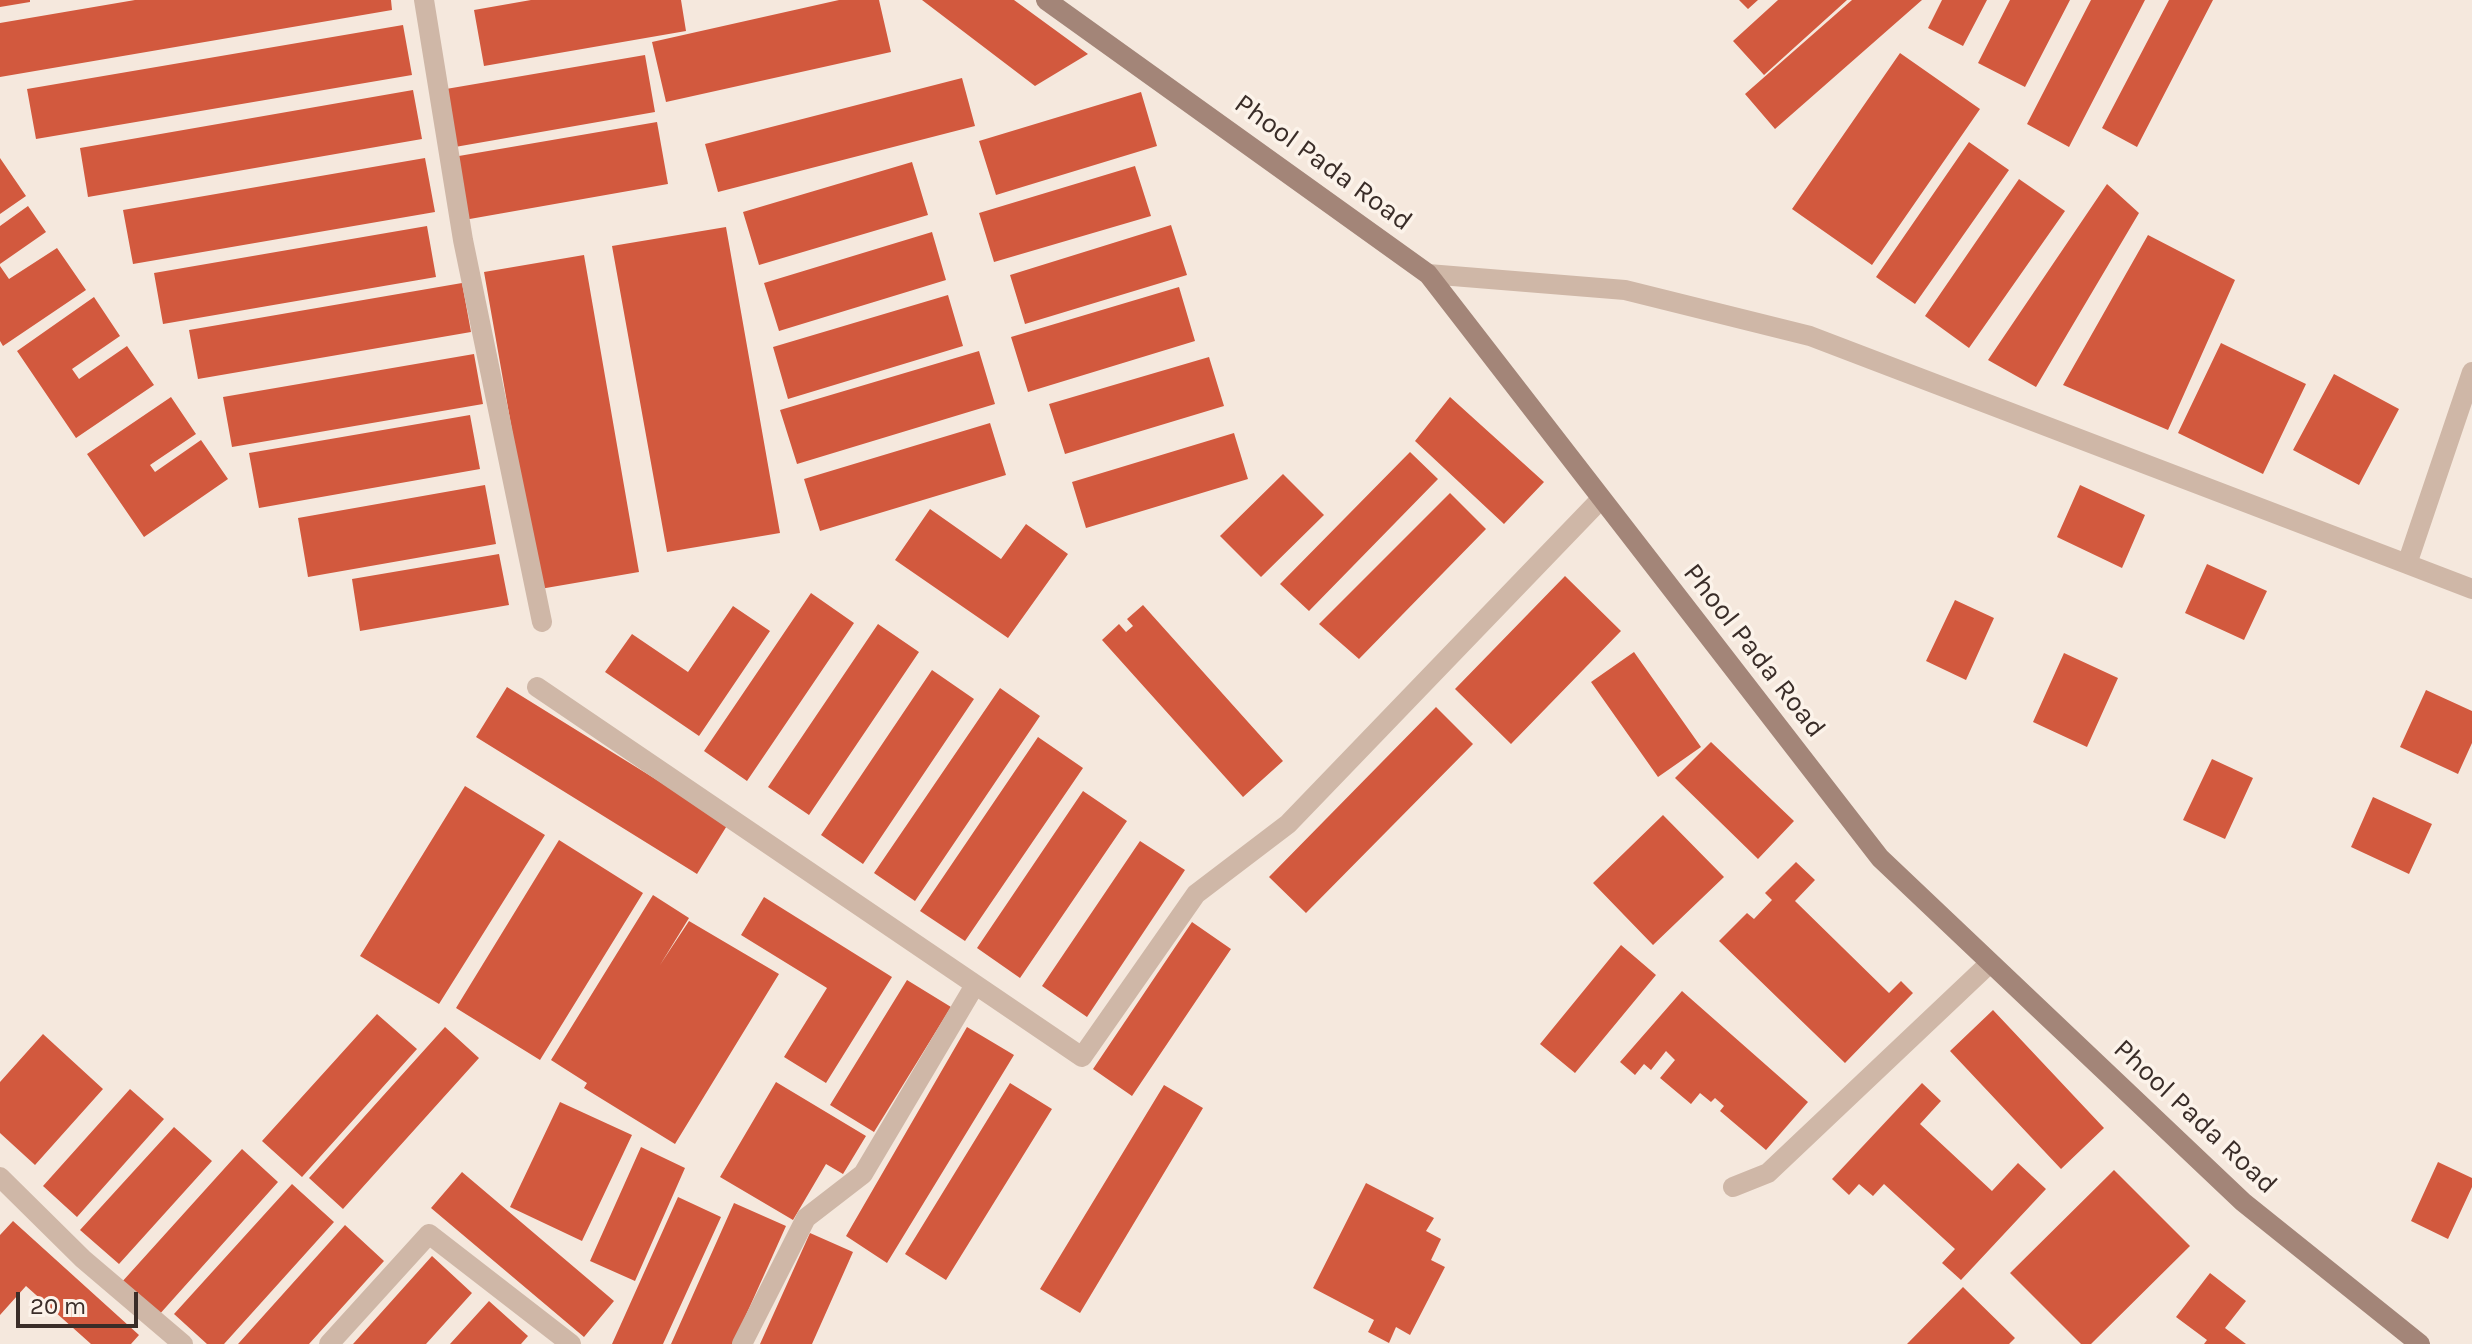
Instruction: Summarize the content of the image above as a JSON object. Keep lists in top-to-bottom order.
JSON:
{
  "streets": {
    "street": ["Phool Pada Road"]
  },
  "scale_bar": "20 m"
}
